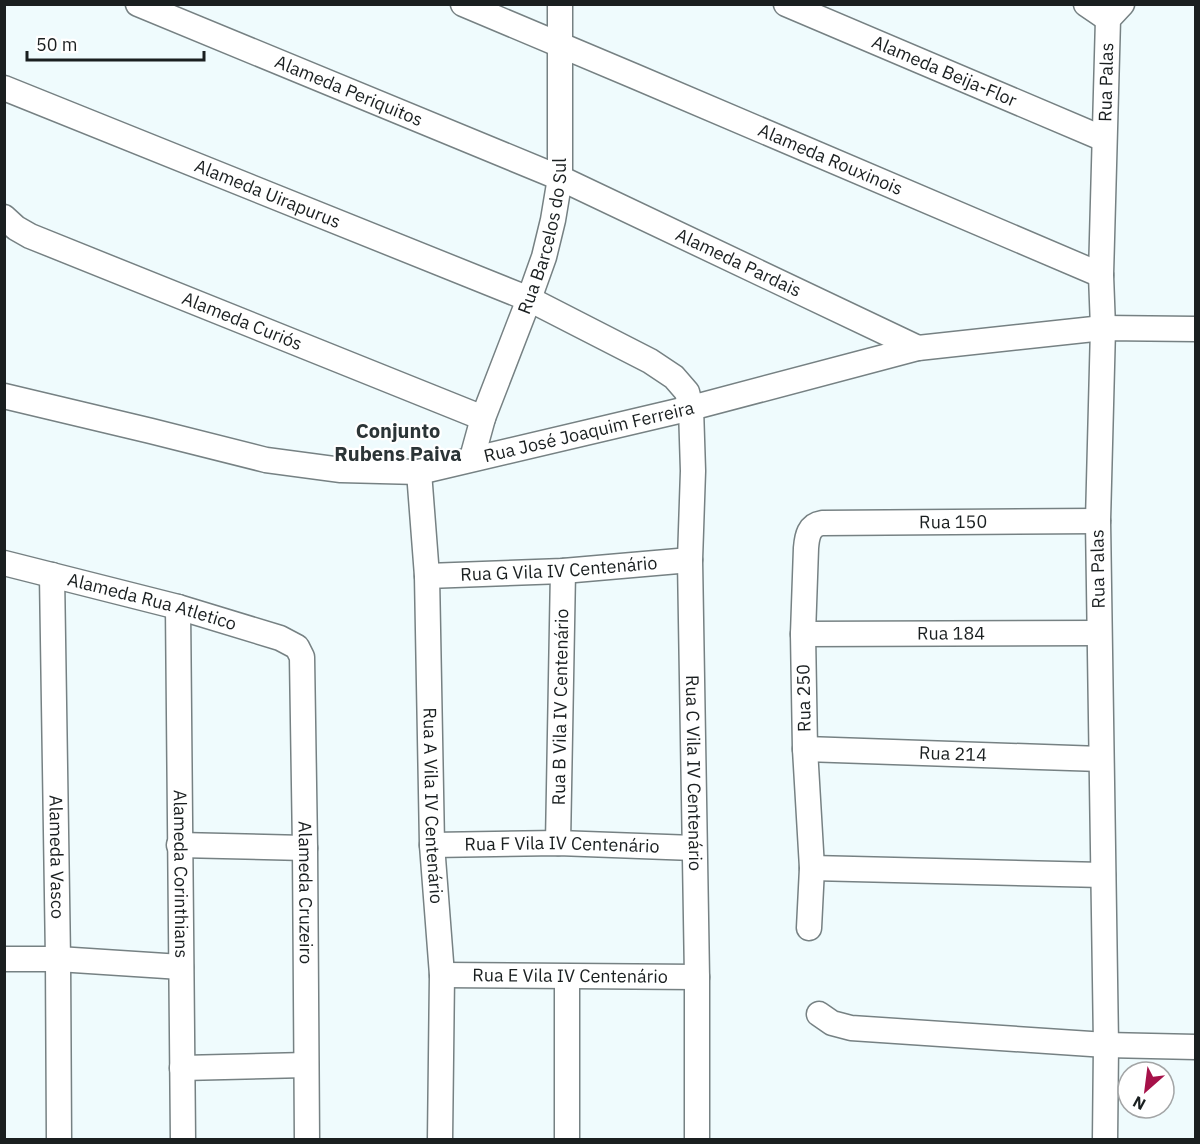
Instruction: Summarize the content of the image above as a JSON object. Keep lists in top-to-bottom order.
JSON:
{
  "streets": {
    "street": [
      "Alameda Beija-Flor",
      "Rua Palas",
      "Alameda Periquitos",
      "Alameda Rouxinois",
      "Alameda Uirapurus",
      "Rua Barcelos do Sul",
      "Alameda Pardais",
      "Alameda Curiós",
      "Rua José Joaquim Ferreira",
      "Rua 150",
      "Rua G Vila IV Centenário",
      "Alameda Rua Atletico",
      "Rua 184",
      "Rua 250",
      "Rua B Vila IV Centenário",
      "Rua 214",
      "Rua C Vila IV Centenário",
      "Rua A Vila IV Centenário",
      "Rua F Vila IV Centenário",
      "Alameda Vasco",
      "Alameda Corinthians",
      "Alameda Cruzeiro",
      "Rua E Vila IV Centenário"
    ]
  },
  "crossings": [
    ["Alameda Beija-Flor", "Rua Palas"],
    ["Rua Palas", "Alameda Rouxinois"],
    ["Rua Palas", "Rua José Joaquim Ferreira"],
    ["Rua Palas", "Rua 150"],
    ["Rua Palas", "Rua 184"],
    ["Rua Palas", "Rua 214"],
    ["Alameda Periquitos", "Rua Barcelos do Sul"],
    ["Alameda Periquitos", "Alameda Pardais"],
    ["Alameda Rouxinois", "Rua Barcelos do Sul"],
    ["Alameda Uirapurus", "Rua Barcelos do Sul"],
    ["Alameda Uirapurus", "Rua José Joaquim Ferreira"],
    ["Alameda Uirapurus", "Rua C Vila IV Centenário"],
    ["Rua Barcelos do Sul", "Alameda Pardais"],
    ["Rua Barcelos do Sul", "Alameda Curiós"],
    ["Rua Barcelos do Sul", "Rua José Joaquim Ferreira"],
    ["Alameda Pardais", "Rua José Joaquim Ferreira"],
    ["Rua José Joaquim Ferreira", "Rua C Vila IV Centenário"],
    ["Rua José Joaquim Ferreira", "Rua A Vila IV Centenário"],
    ["Rua 150", "Rua 250"],
    ["Rua G Vila IV Centenário", "Rua B Vila IV Centenário"],
    ["Rua G Vila IV Centenário", "Rua C Vila IV Centenário"],
    ["Rua G Vila IV Centenário", "Rua A Vila IV Centenário"],
    ["Alameda Rua Atletico", "Alameda Vasco"],
    ["Alameda Rua Atletico", "Alameda Corinthians"],
    ["Alameda Rua Atletico", "Alameda Cruzeiro"],
    ["Rua 184", "Rua 250"],
    ["Rua 250", "Rua 214"],
    ["Rua B Vila IV Centenário", "Rua F Vila IV Centenário"],
    ["Rua C Vila IV Centenário", "Rua F Vila IV Centenário"],
    ["Rua C Vila IV Centenário", "Rua E Vila IV Centenário"],
    ["Rua A Vila IV Centenário", "Rua F Vila IV Centenário"],
    ["Rua A Vila IV Centenário", "Rua E Vila IV Centenário"]
  ],
  "districts": ["Conjunto Rubens Paiva"],
  "scale_bar": "50 m",
  "north": "bottom left"
}
